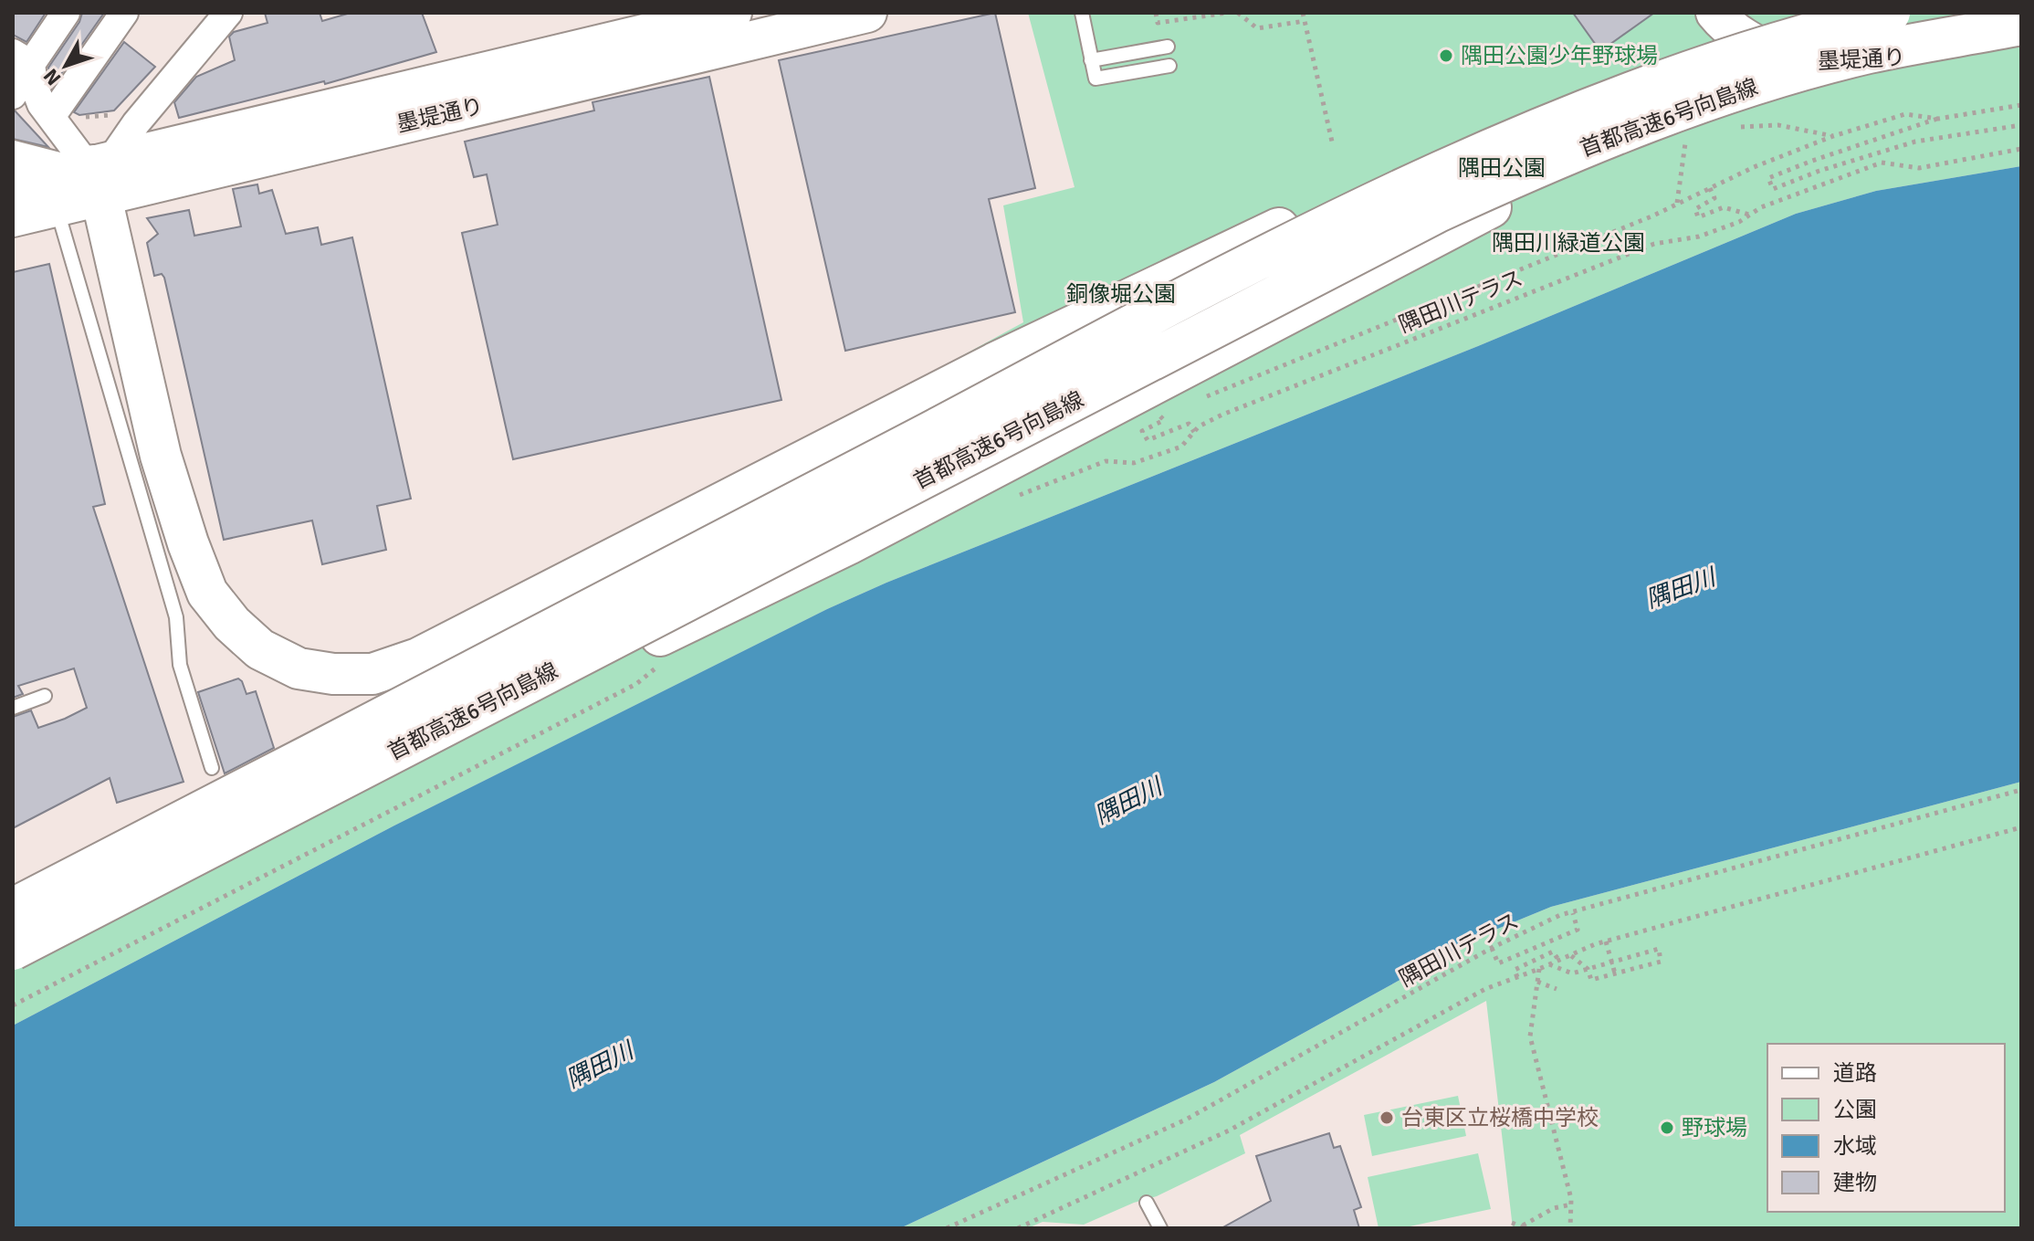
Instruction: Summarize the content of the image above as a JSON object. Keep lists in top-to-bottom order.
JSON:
{
  "streets": {
    "highway": ["首都高速6号向島線"],
    "main road": ["墨堤通り"],
    "path": ["隅田川テラス"]
  },
  "water": ["隅田川"],
  "parks": ["隅田公園", "隅田川緑道公園", "銅像堀公園"],
  "places": ["隅田公園少年野球場", "台東区立桜橋中学校", "野球場"],
  "legend": [
    "道路",
    "公園",
    "水域",
    "建物"
  ],
  "north": "bottom left"
}
